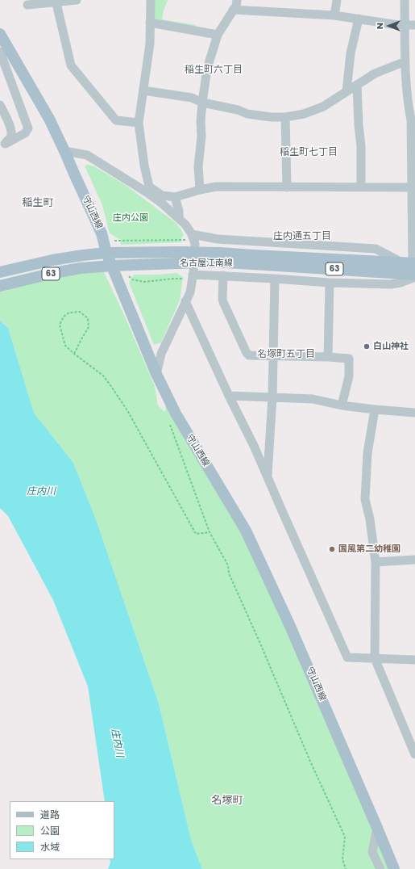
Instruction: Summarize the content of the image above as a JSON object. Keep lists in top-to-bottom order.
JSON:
{
  "streets": {
    "main road": ["守山西線", "名古屋江南線", "63"]
  },
  "crossings": [
    ["守山西線", "名古屋江南線"]
  ],
  "districts": [
    "稲生町六丁目",
    "稲生町七丁目",
    "稲生町",
    "庄内通五丁目",
    "名塚町五丁目",
    "名塚町"
  ],
  "water": ["庄内川"],
  "parks": ["庄内公園"],
  "places": ["白山神社", "国風第二幼稚園"],
  "legend": ["道路", "公園", "水域"],
  "north": "left"
}
